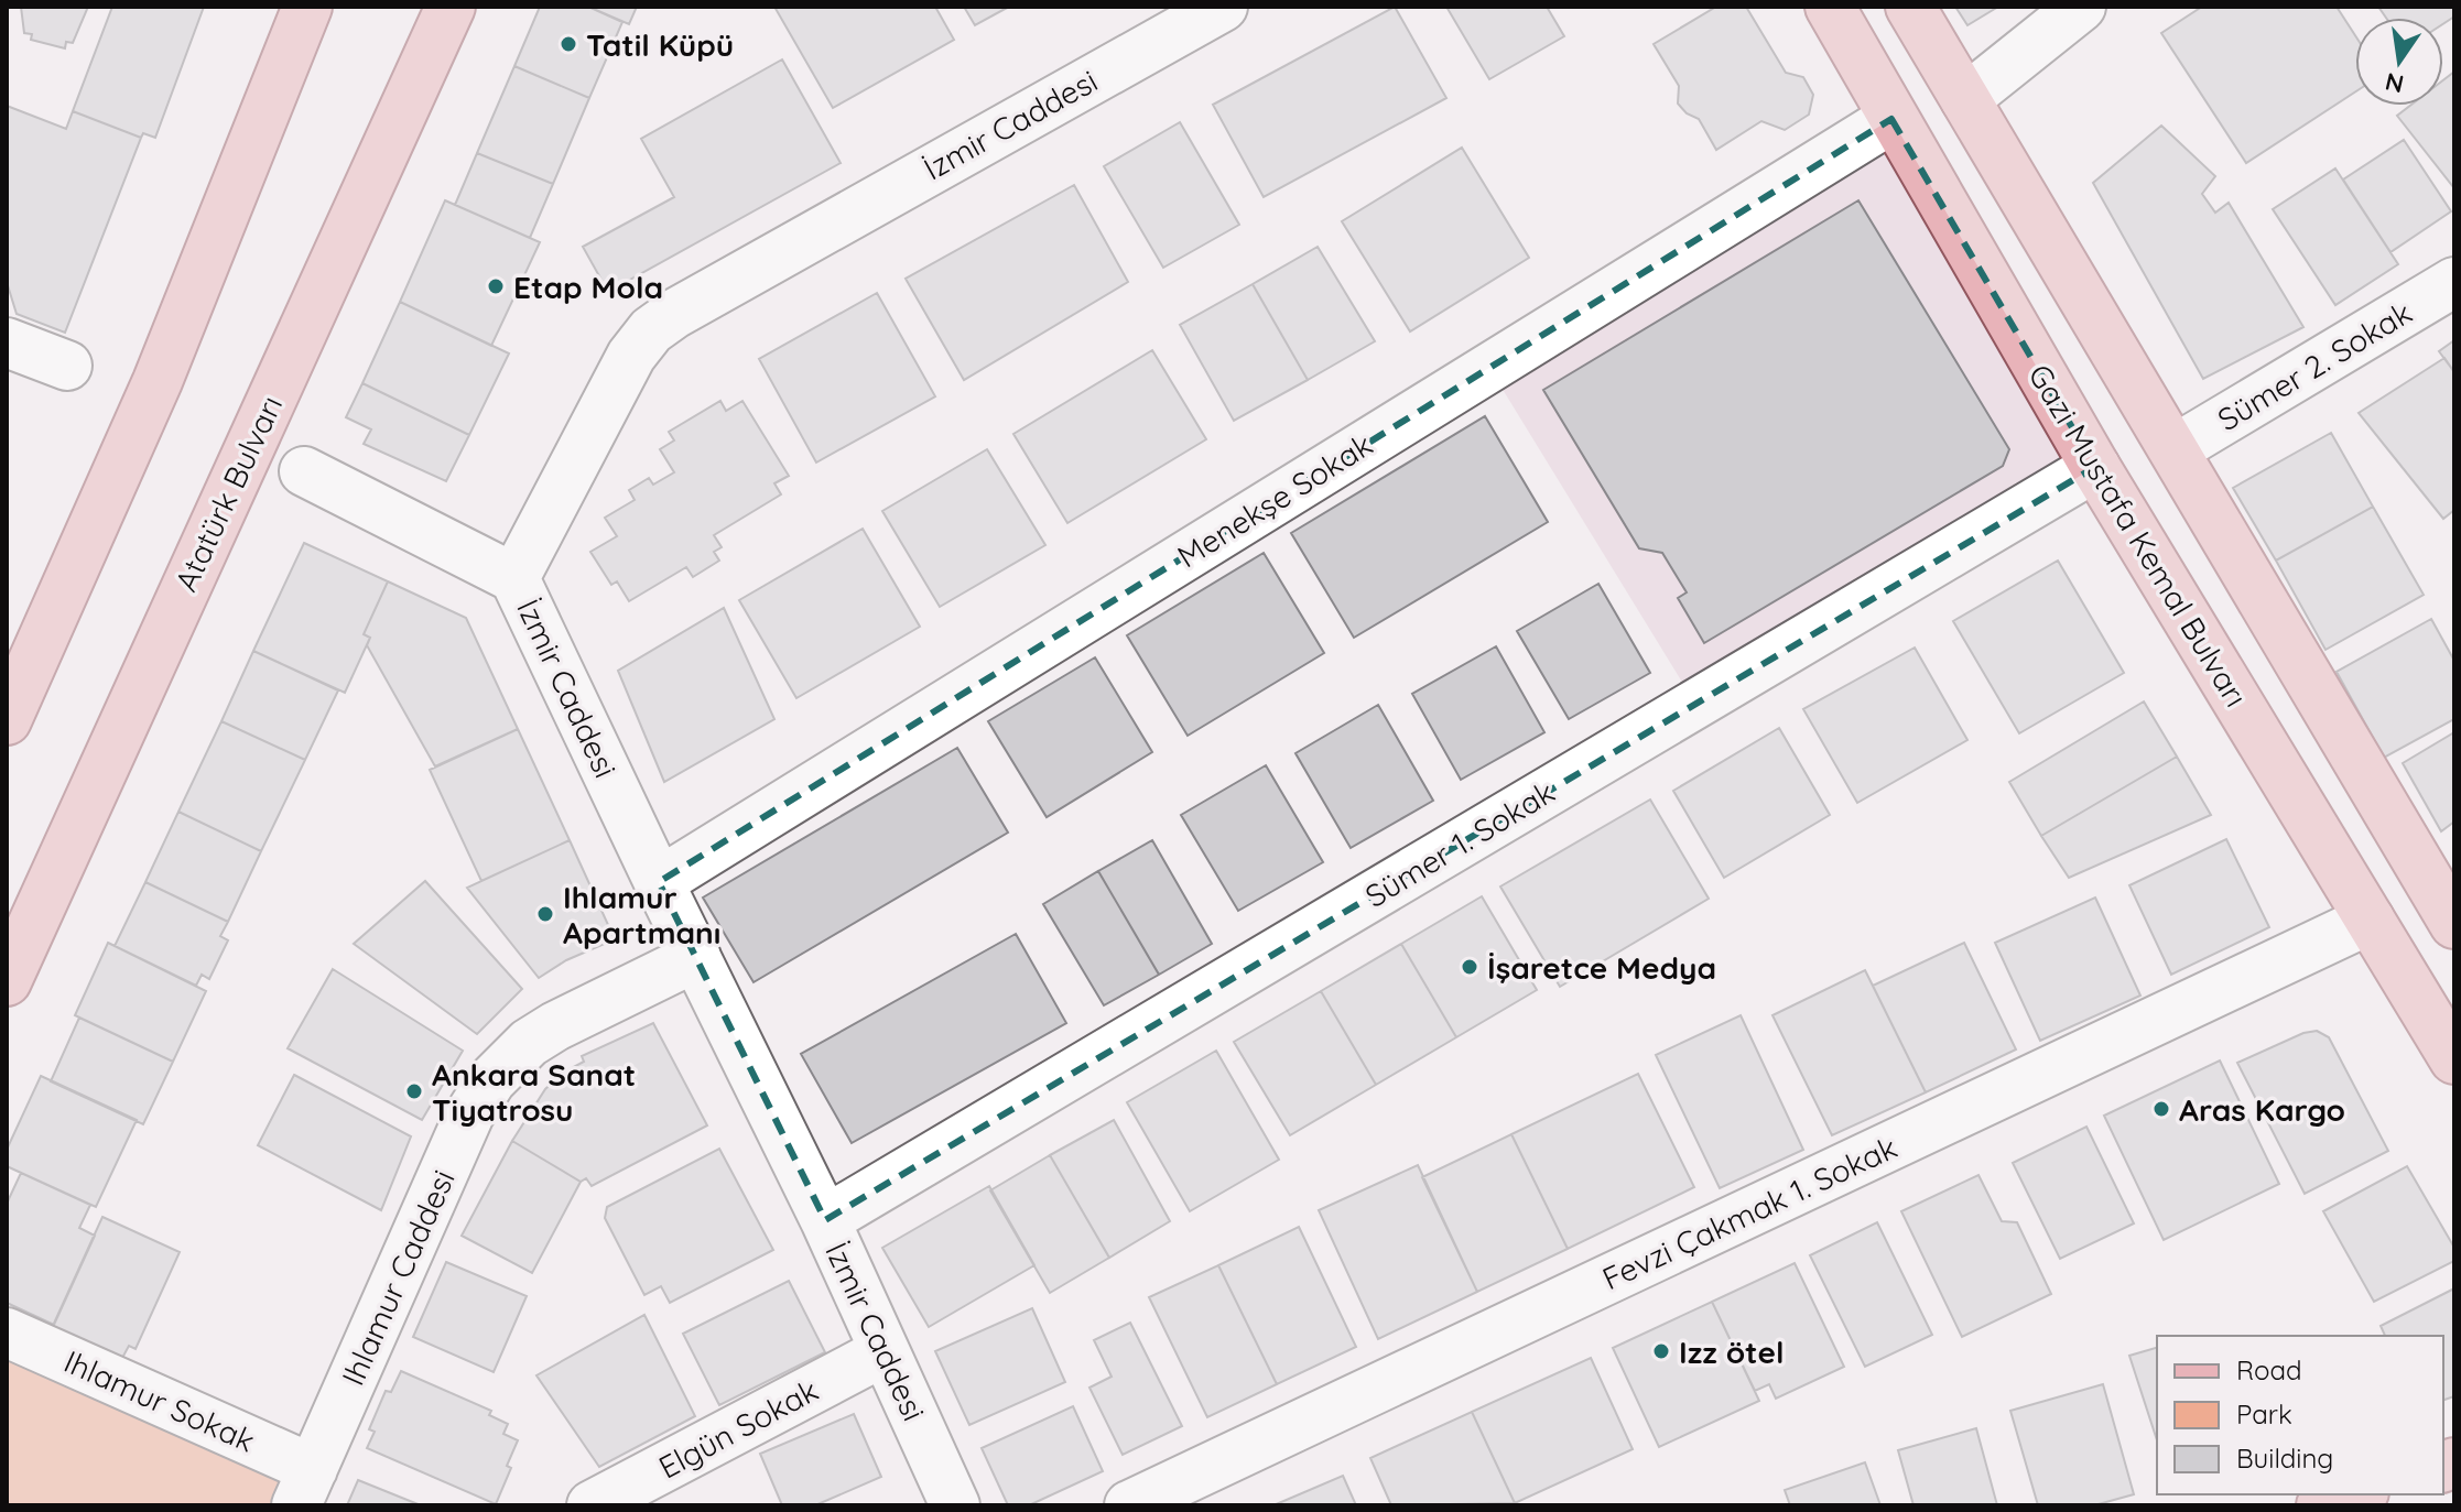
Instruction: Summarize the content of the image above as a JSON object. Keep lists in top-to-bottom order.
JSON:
{
  "streets": {
    "main road": ["Atatürk Bulvarı", "Gazi Mustafa Kemal Bulvarı"],
    "street": [
      "İzmir Caddesi",
      "Sümer 2. Sokak",
      "Menekşe Sokak",
      "Sümer 1. Sokak",
      "Fevzi Çakmak 1. Sokak",
      "Ihlamur Caddesi",
      "Ihlamur Sokak",
      "Elgün Sokak"
    ]
  },
  "crossings": [
    ["İzmir Caddesi", "Menekşe Sokak"],
    ["İzmir Caddesi", "Sümer 1. Sokak"],
    ["İzmir Caddesi", "Ihlamur Caddesi"],
    ["İzmir Caddesi", "Elgün Sokak"],
    ["Menekşe Sokak", "Gazi Mustafa Kemal Bulvarı"],
    ["Gazi Mustafa Kemal Bulvarı", "Sümer 1. Sokak"],
    ["Gazi Mustafa Kemal Bulvarı", "Fevzi Çakmak 1. Sokak"],
    ["Ihlamur Caddesi", "Ihlamur Sokak"]
  ],
  "places": [
    "Tatil Küpü",
    "Etap Mola",
    "Ihlamur Apartmanı",
    "İşaretce Medya",
    "Ankara Sanat Tiyatrosu",
    "Aras Kargo",
    "Izz ötel"
  ],
  "legend": ["Road", "Park", "Building"],
  "north": "bottom"
}
